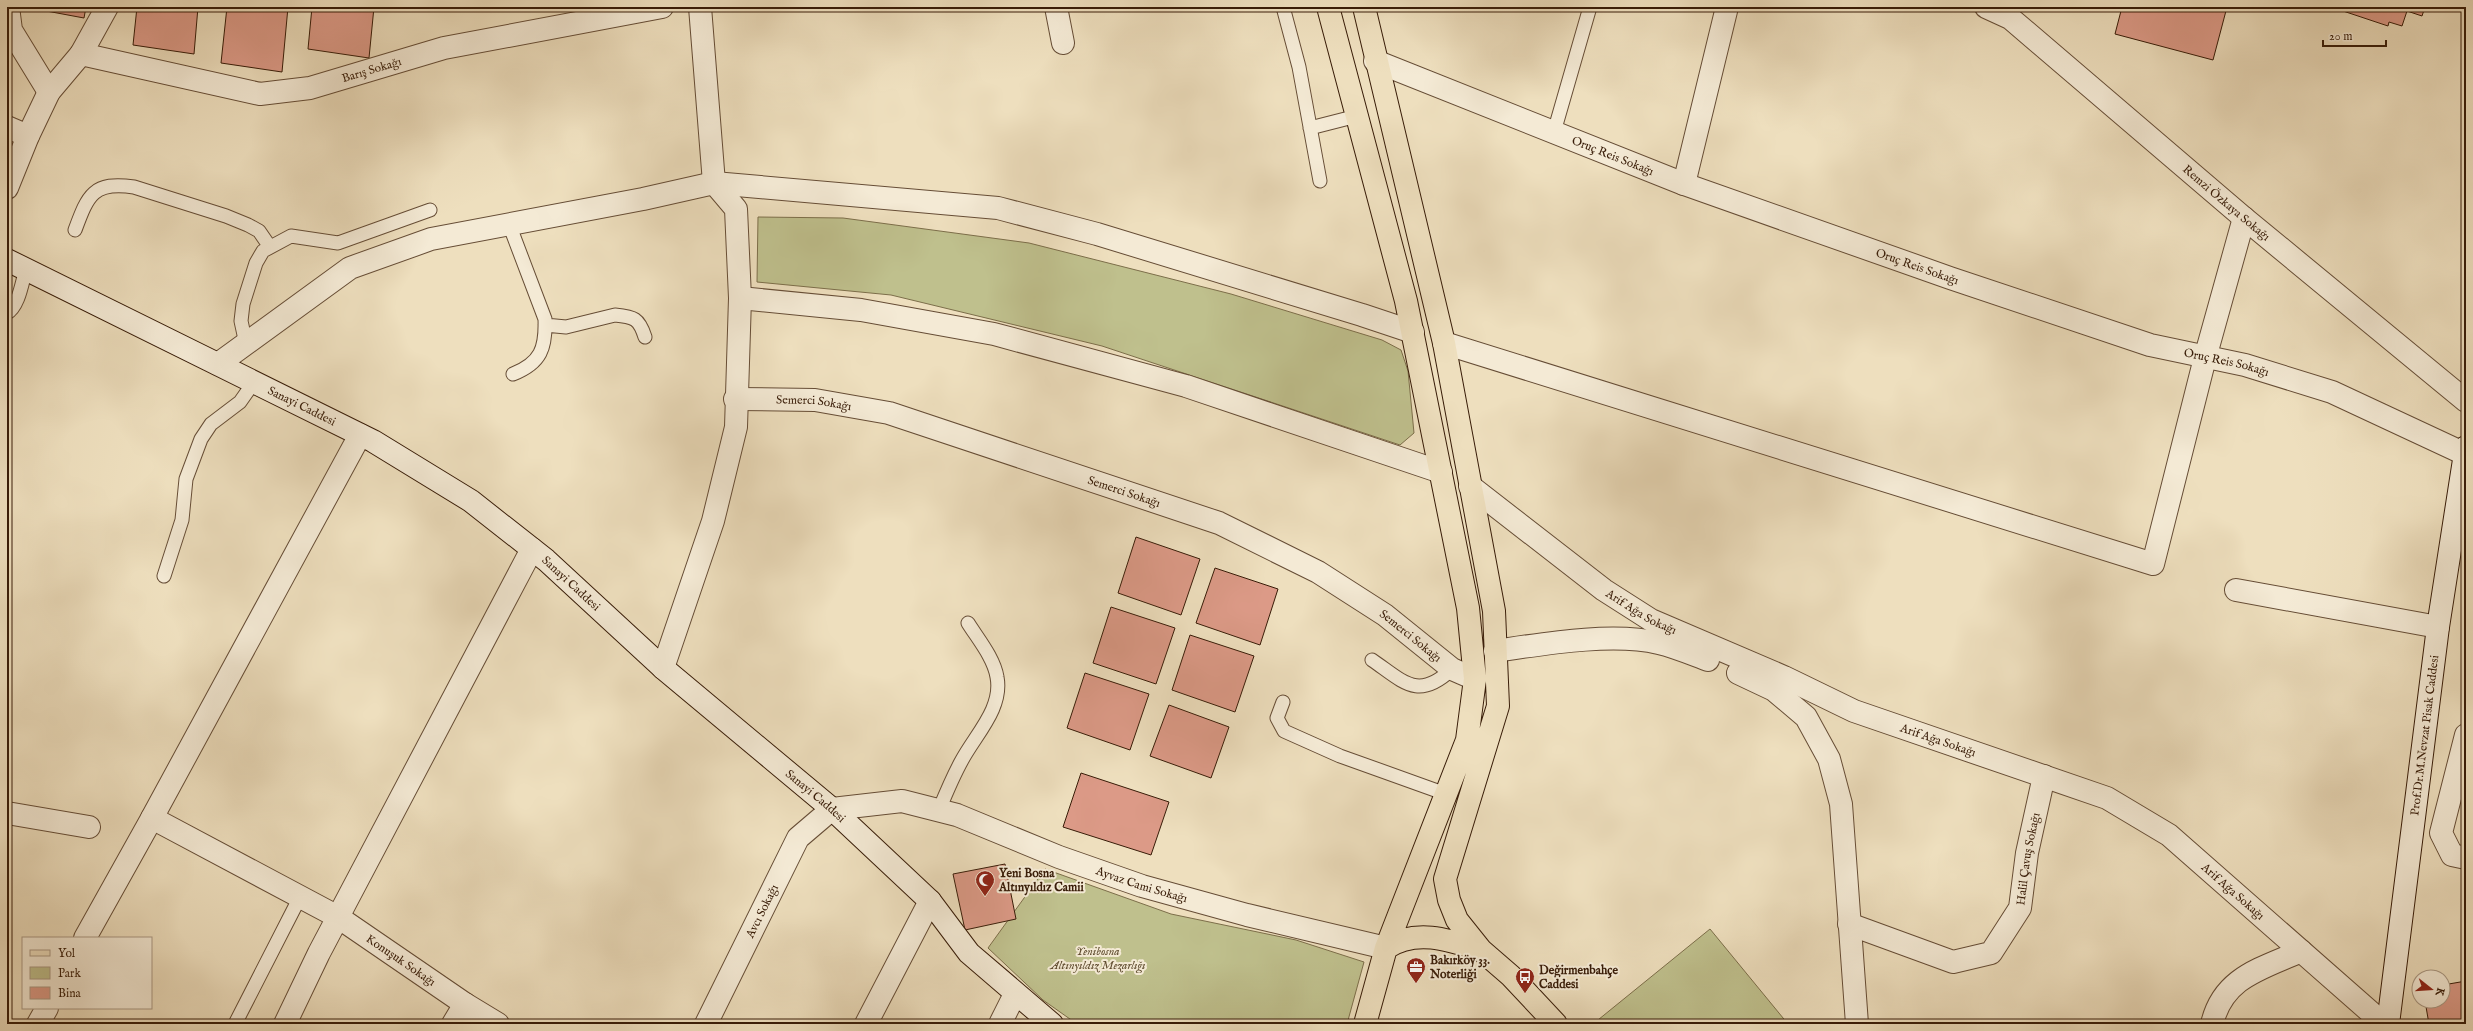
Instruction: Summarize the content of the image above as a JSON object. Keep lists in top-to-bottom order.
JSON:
{
  "streets": {
    "street": [
      "Barış Sokağı",
      "Oruç Reis Sokağı",
      "Remzi Özkaya Sokağı",
      "Semerci Sokağı",
      "Sanayi Caddesi",
      "Arif Ağa Sokağı",
      "Prof.Dr.M.Nevzat Pisak Caddesi",
      "Halil Çavuş Sokağı",
      "Ayvaz Cami Sokağı",
      "Avcı Sokağı",
      "Konuşuk Sokağı"
    ]
  },
  "crossings": [
    ["Oruç Reis Sokağı", "Prof.Dr.M.Nevzat Pisak Caddesi"],
    ["Sanayi Caddesi", "Ayvaz Cami Sokağı"],
    ["Sanayi Caddesi", "Avcı Sokağı"],
    ["Arif Ağa Sokağı", "Halil Çavuş Sokağı"],
    ["Ayvaz Cami Sokağı", "Avcı Sokağı"]
  ],
  "parks": ["Yenibosna Altınyıldız Mezarlığı"],
  "places": {
    "mosque": ["Yeni Bosna Altınyıldız Camii"],
    "office": ["Bakırköy 33. Noterliği"],
    "bus stop": ["Değirmenbahçe Caddesi"]
  },
  "legend": ["Yol", "Park", "Bina"],
  "scale_bar": "20 m",
  "north": "right"
}
